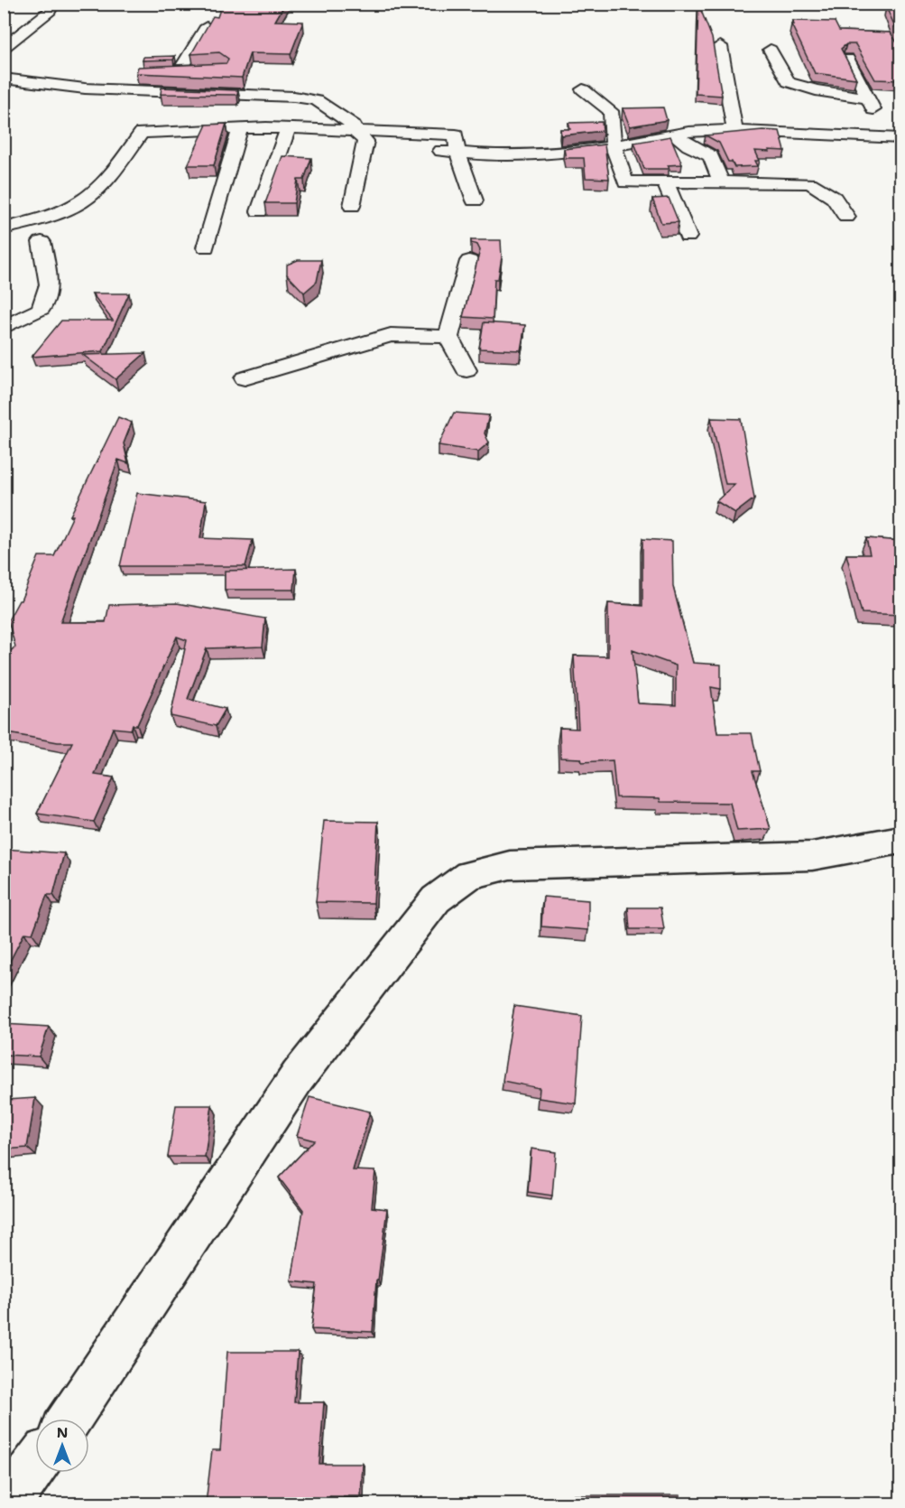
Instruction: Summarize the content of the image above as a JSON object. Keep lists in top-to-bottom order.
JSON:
{
  "north": "top"
}
